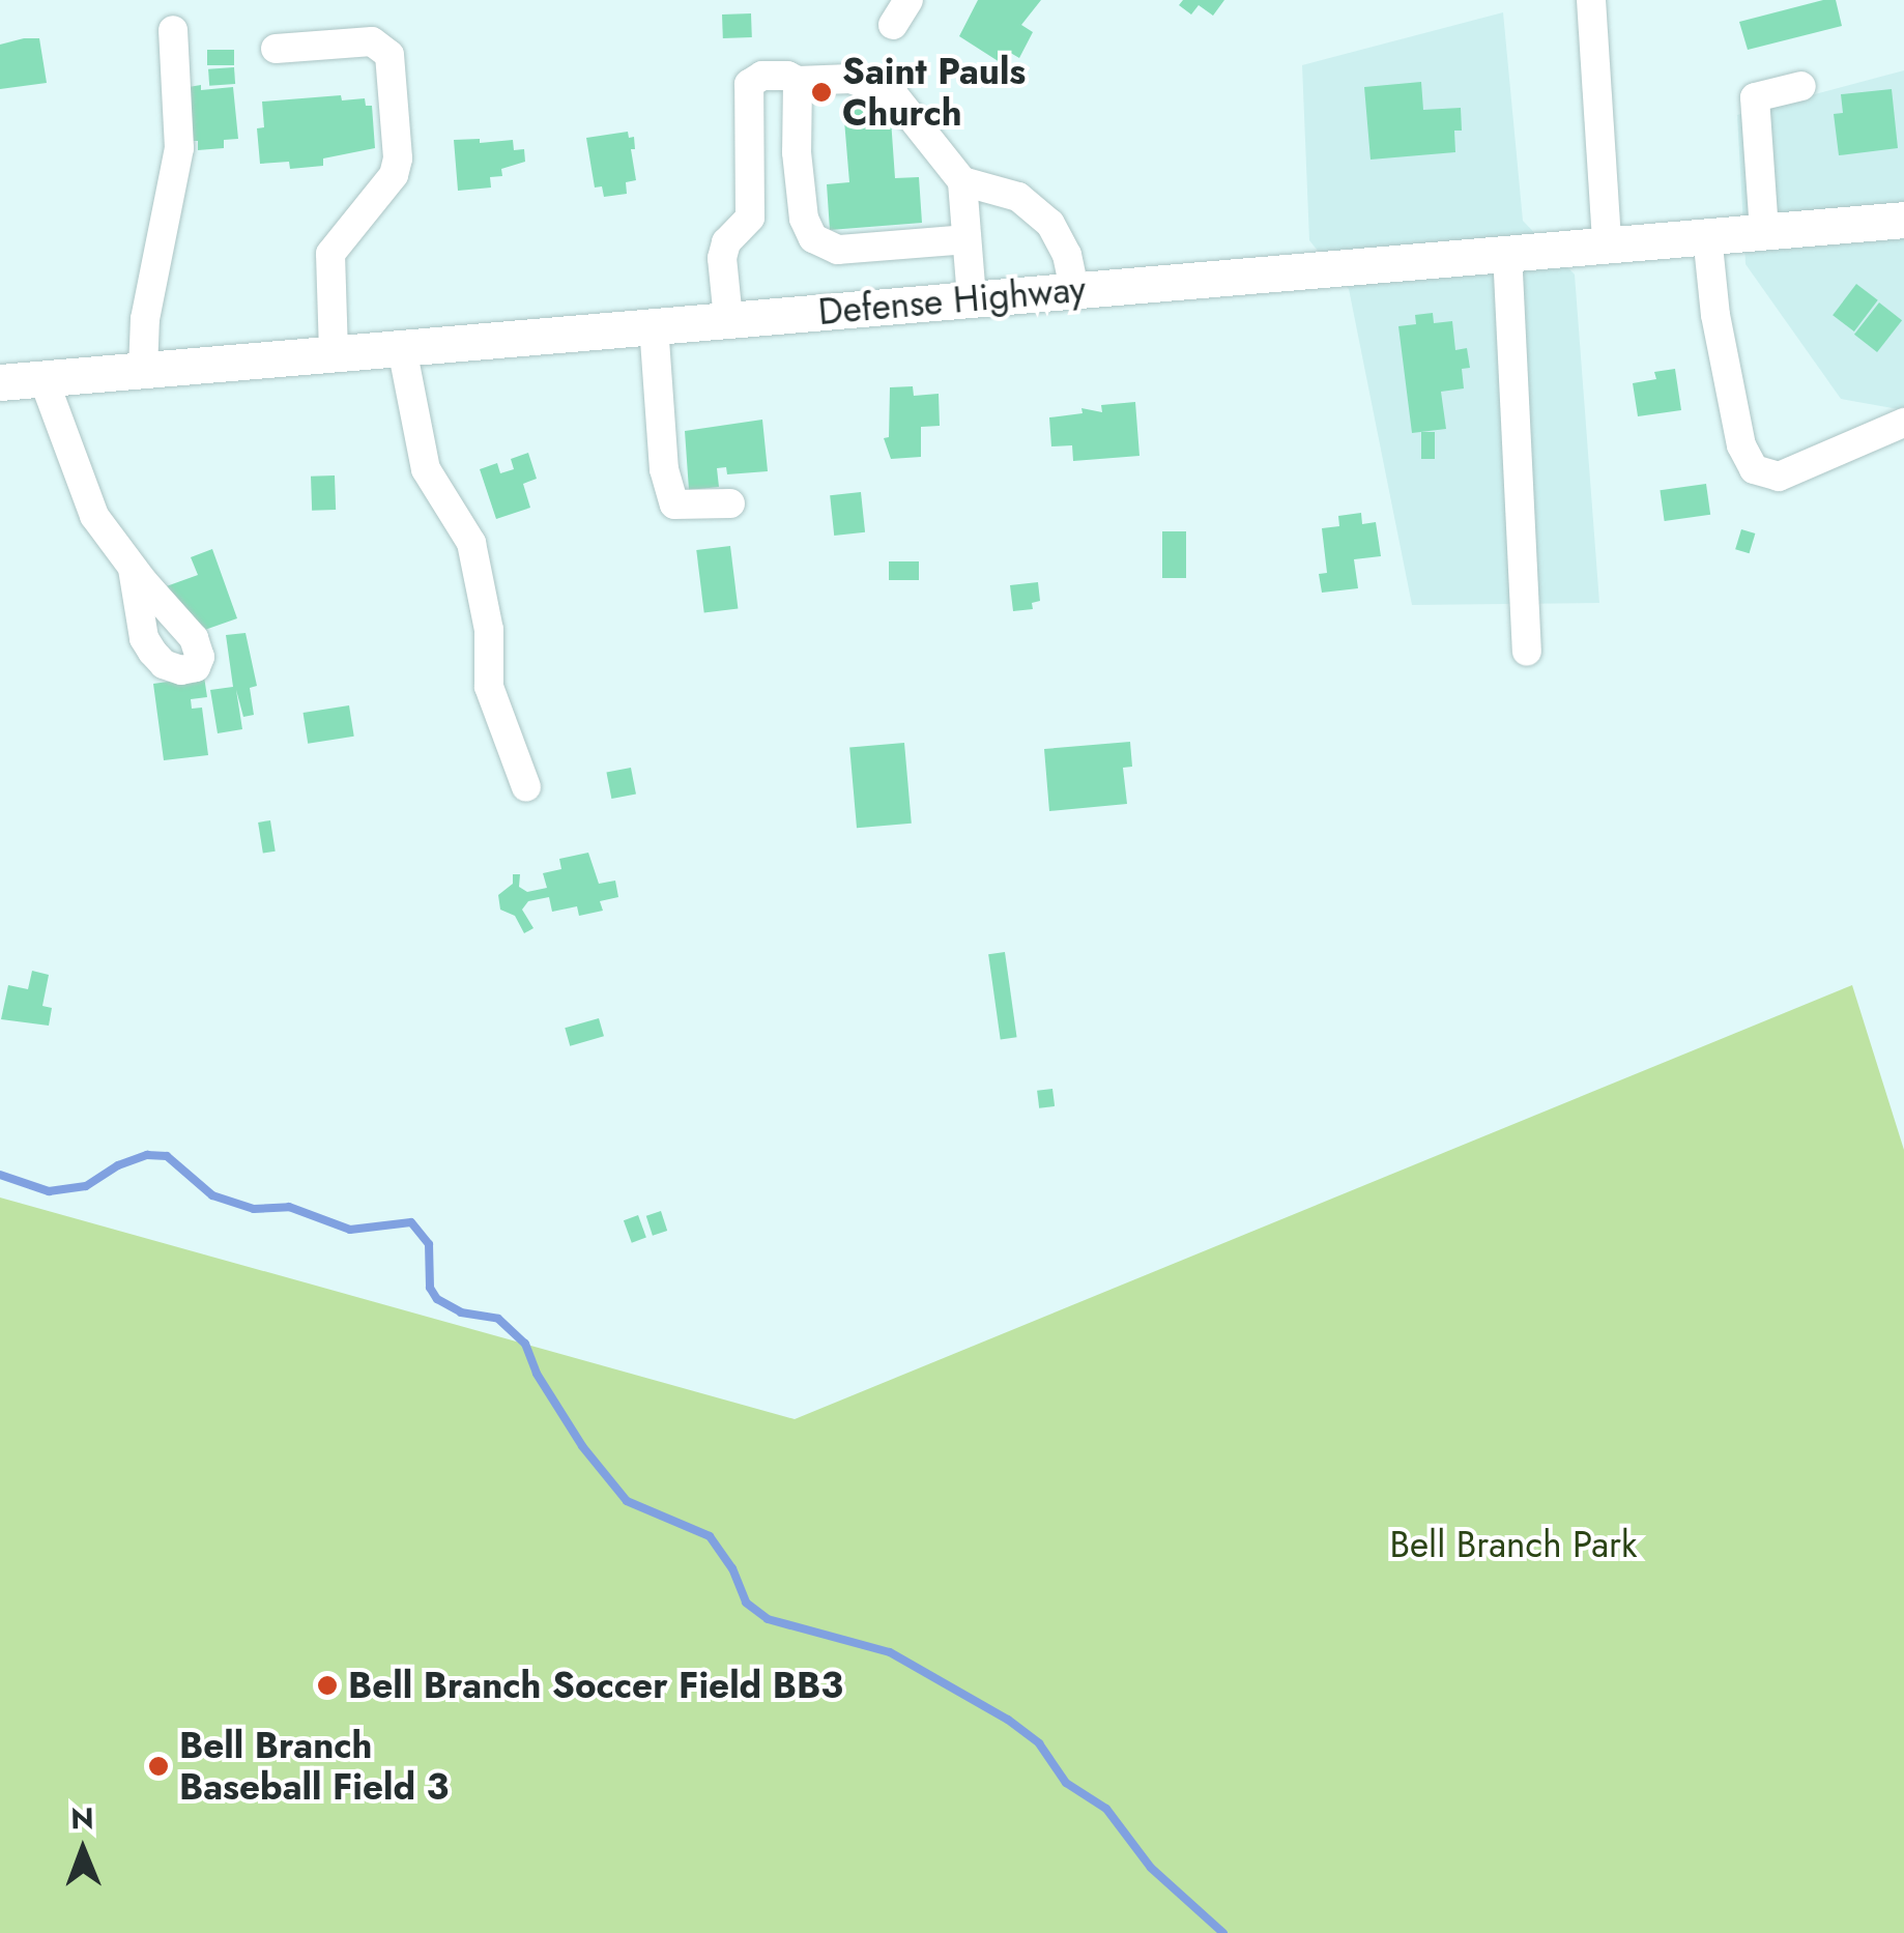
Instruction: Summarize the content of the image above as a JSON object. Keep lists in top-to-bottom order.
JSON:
{
  "streets": {
    "main road": ["Defense Highway"]
  },
  "parks": ["Bell Branch Park"],
  "places": ["Saint Pauls Church", "Bell Branch Soccer Field BB3", "Bell Branch Baseball Field 3"],
  "north": "top"
}
